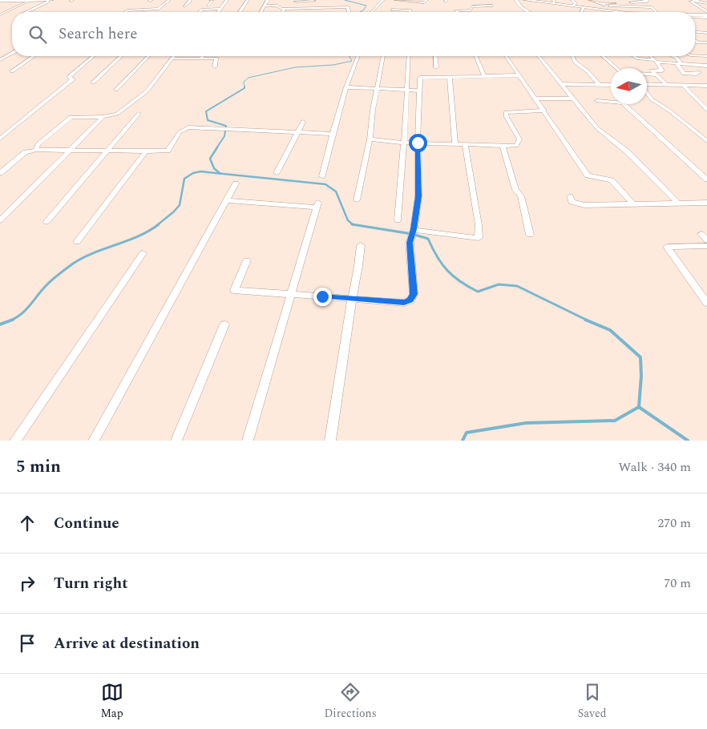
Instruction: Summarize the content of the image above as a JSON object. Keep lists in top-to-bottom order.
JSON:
{
  "north": "left",
  "page": {
    "search": "Search here",
    "heading": ["5 min", "Walk · 340 m"],
    "list": [
      ["Continue", "270 m"],
      ["Turn right", "70 m"],
      "Arrive at destination"
    ],
    "nav": ["Map", "Directions", "Saved"]
  }
}
